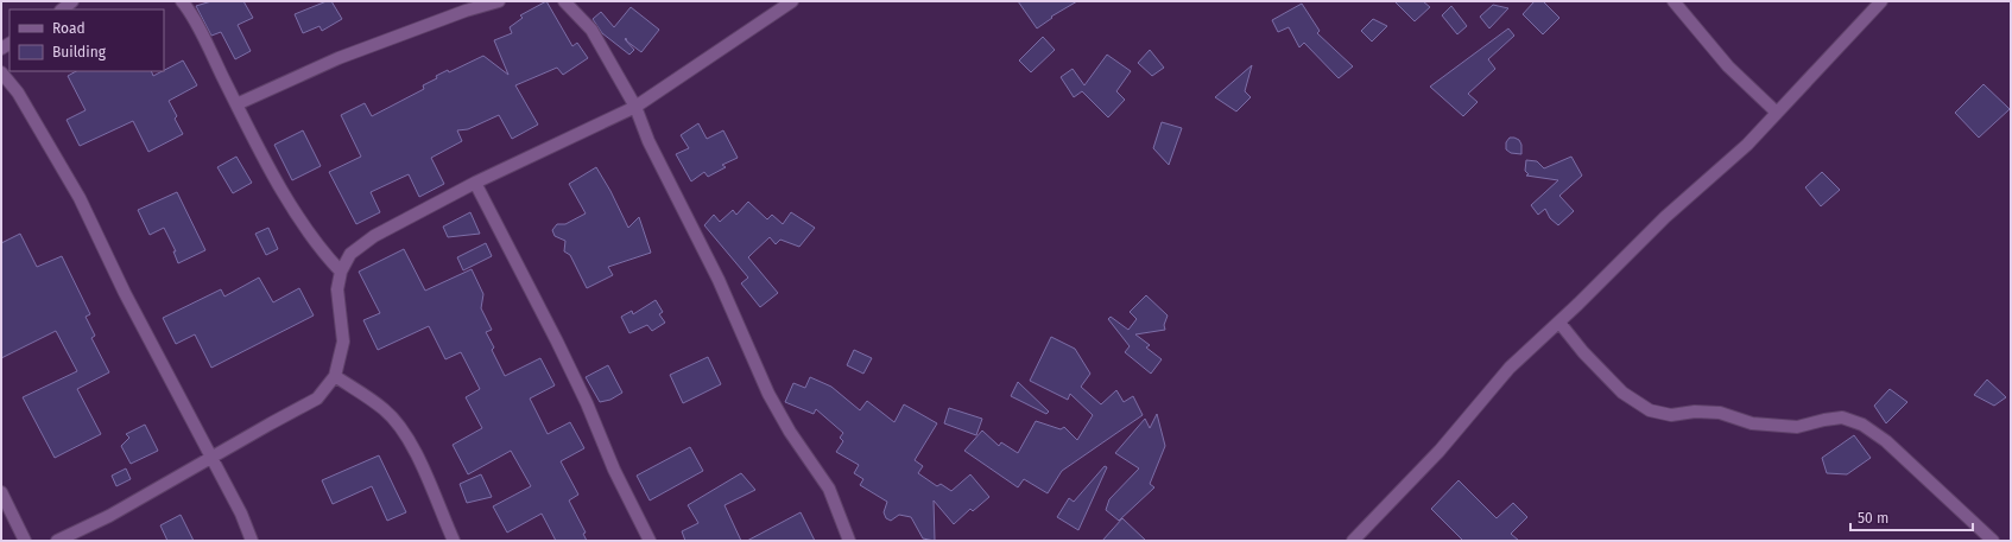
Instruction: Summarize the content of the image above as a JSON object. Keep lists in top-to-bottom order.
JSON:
{
  "legend": ["Road", "Building"],
  "scale_bar": "50 m"
}
